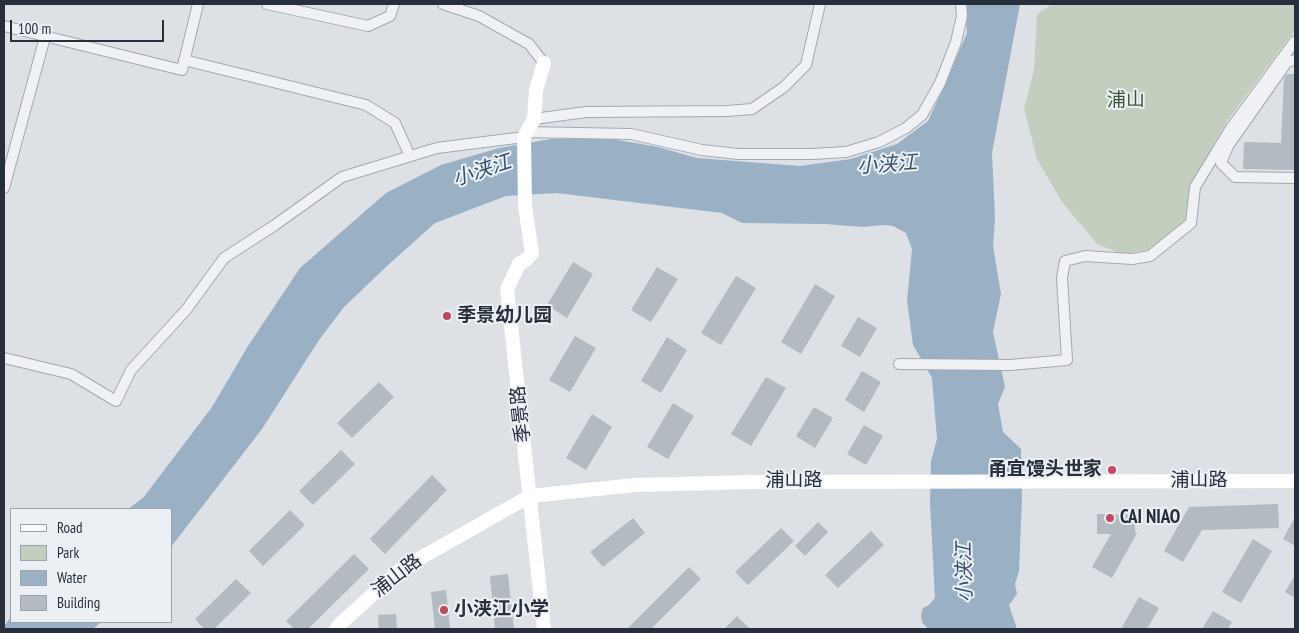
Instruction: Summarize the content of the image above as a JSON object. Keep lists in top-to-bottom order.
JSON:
{
  "streets": {
    "street": ["季景路", "浦山路"]
  },
  "crossings": [
    ["季景路", "浦山路"]
  ],
  "water": ["小浃江"],
  "parks": ["浦山"],
  "places": [
    "季景幼儿园",
    "甬宜馒头世家",
    "CAI NIAO",
    "小浃江小学"
  ],
  "legend": [
    "Road",
    "Park",
    "Water",
    "Building"
  ],
  "scale_bar": "100 m"
}
